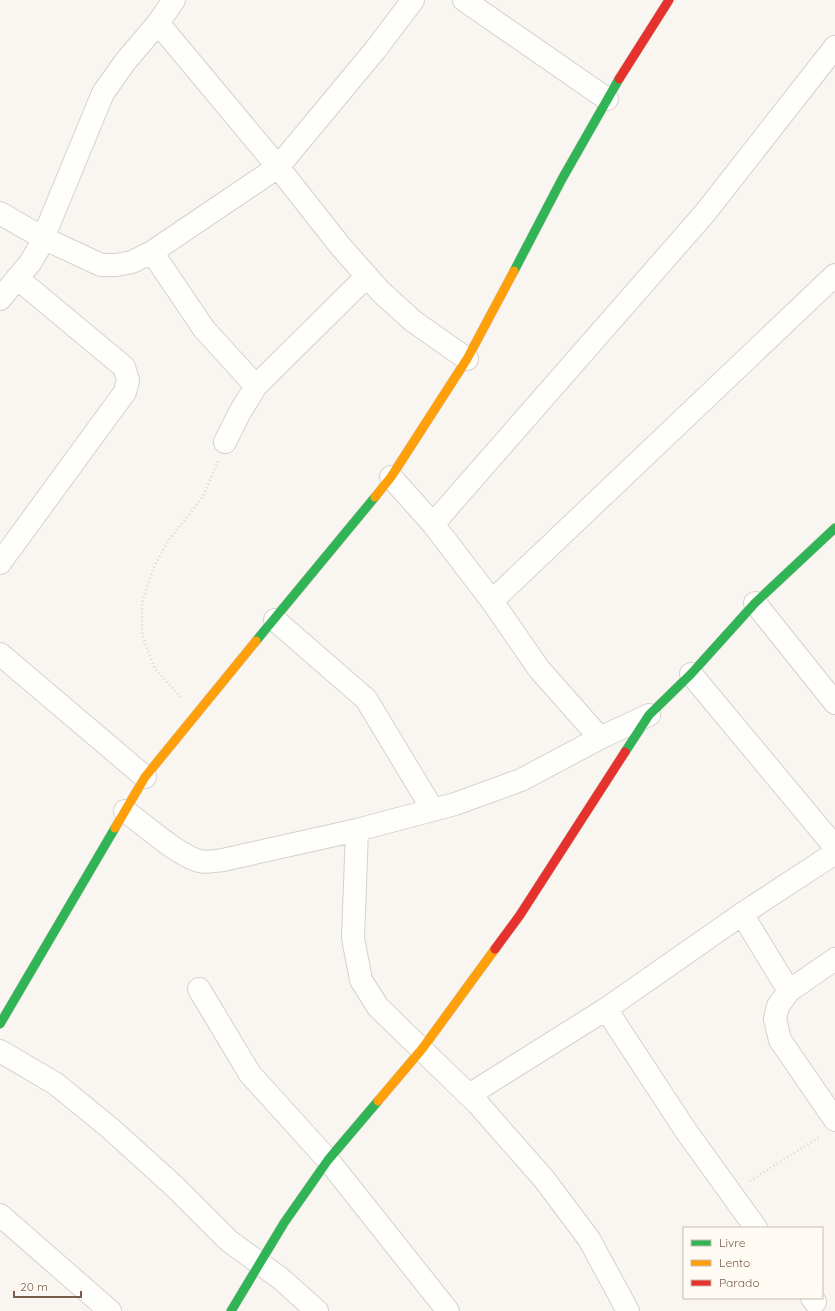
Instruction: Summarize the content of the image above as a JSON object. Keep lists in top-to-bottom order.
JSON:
{
  "legend": ["Livre", "Lento", "Parado"],
  "scale_bar": "20 m"
}
